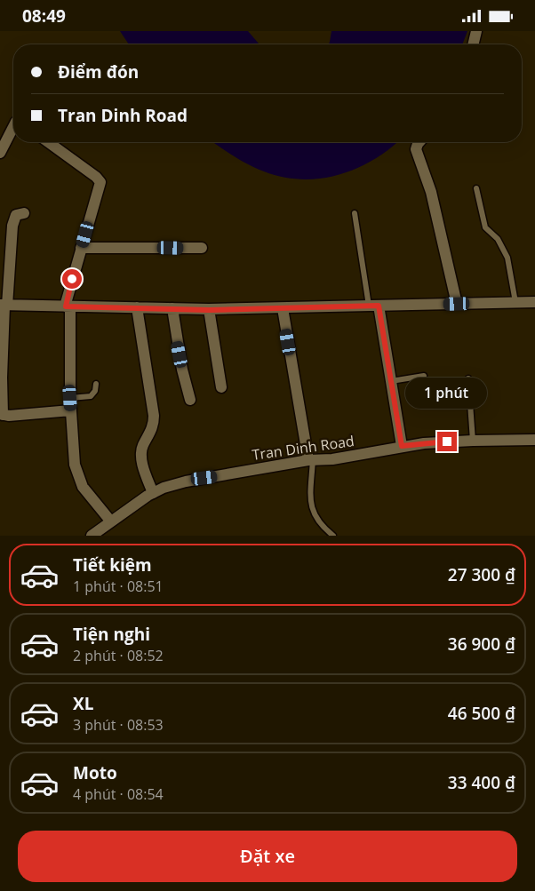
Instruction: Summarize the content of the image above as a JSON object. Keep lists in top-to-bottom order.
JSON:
{
  "streets": {
    "street": ["Tran Dinh Road"]
  },
  "page": {
    "status": "08:49",
    "banner": ["Điểm đón", "Tran Dinh Road"],
    "bubble": "1 phút",
    "list": [
      {
        "name": "Tiết kiệm",
        "note": "1 phút · 08:51",
        "value": "27 300 ₫"
      },
      {
        "name": "Tiện nghi",
        "note": "2 phút · 08:52",
        "value": "36 900 ₫"
      },
      {
        "name": "XL",
        "note": "3 phút · 08:53",
        "value": "46 500 ₫"
      },
      {
        "name": "Moto",
        "note": "4 phút · 08:54",
        "value": "33 400 ₫"
      }
    ],
    "buttons": "Đặt xe"
  }
}
